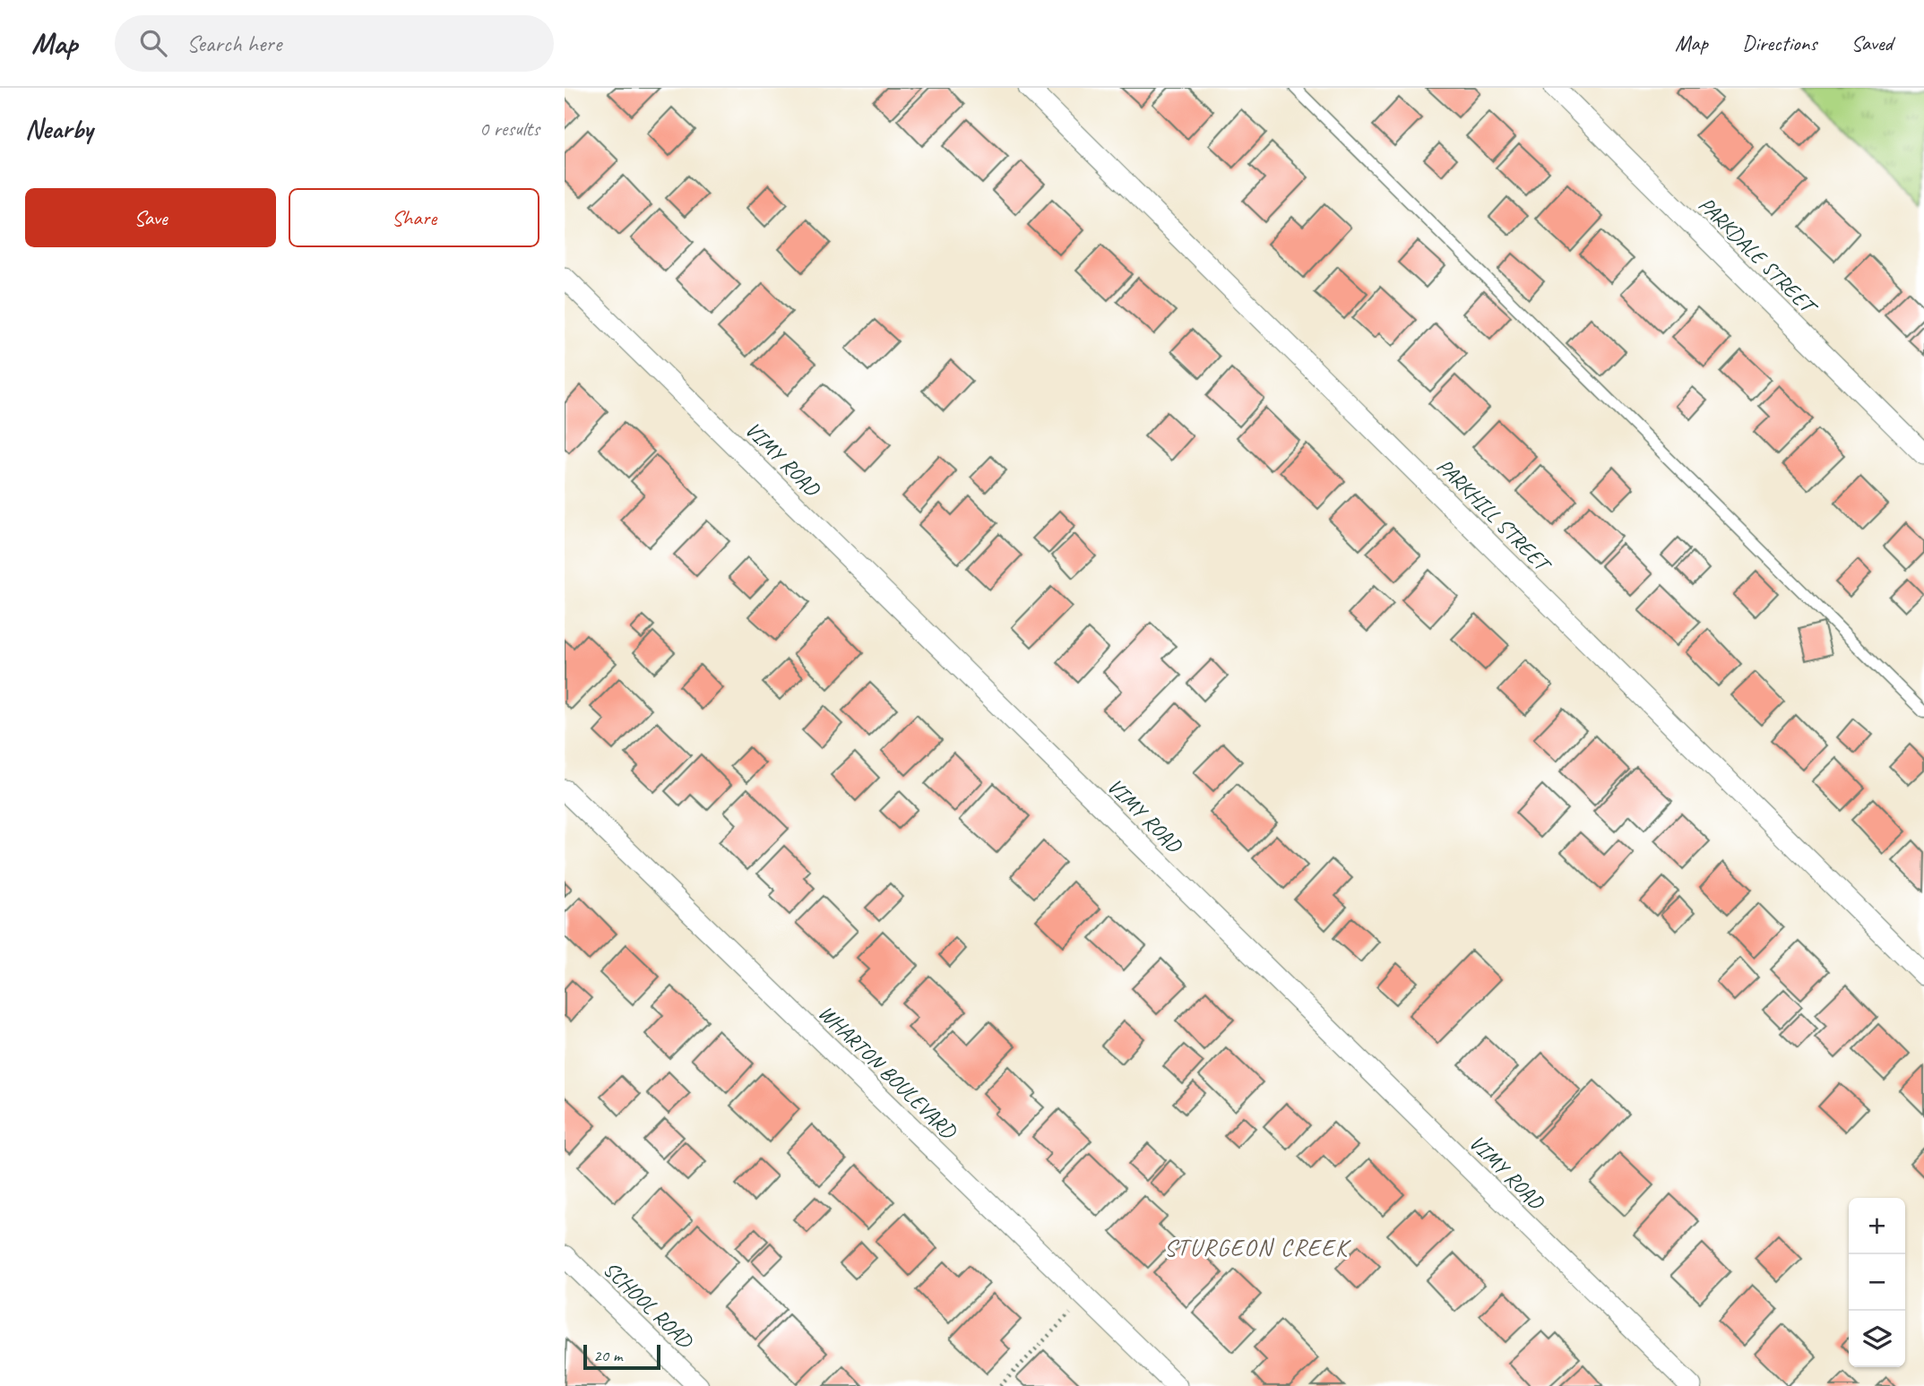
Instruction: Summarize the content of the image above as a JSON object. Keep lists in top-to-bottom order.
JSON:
{
  "streets": {
    "street": [
      "PARKDALE STREET",
      "VIMY ROAD",
      "PARKHILL STREET",
      "WHARTON BOULEVARD",
      "SCHOOL ROAD"
    ]
  },
  "districts": ["STURGEON CREEK"],
  "scale_bar": "20 m",
  "page": {
    "header": "Map",
    "search": "Search here",
    "nav": ["Map", "Directions", "Saved"],
    "heading": ["Nearby", "0 results"],
    "buttons": ["Save", "Share"],
    "map_buttons": ["+", "−"],
    "scale": "20 m"
  }
}
